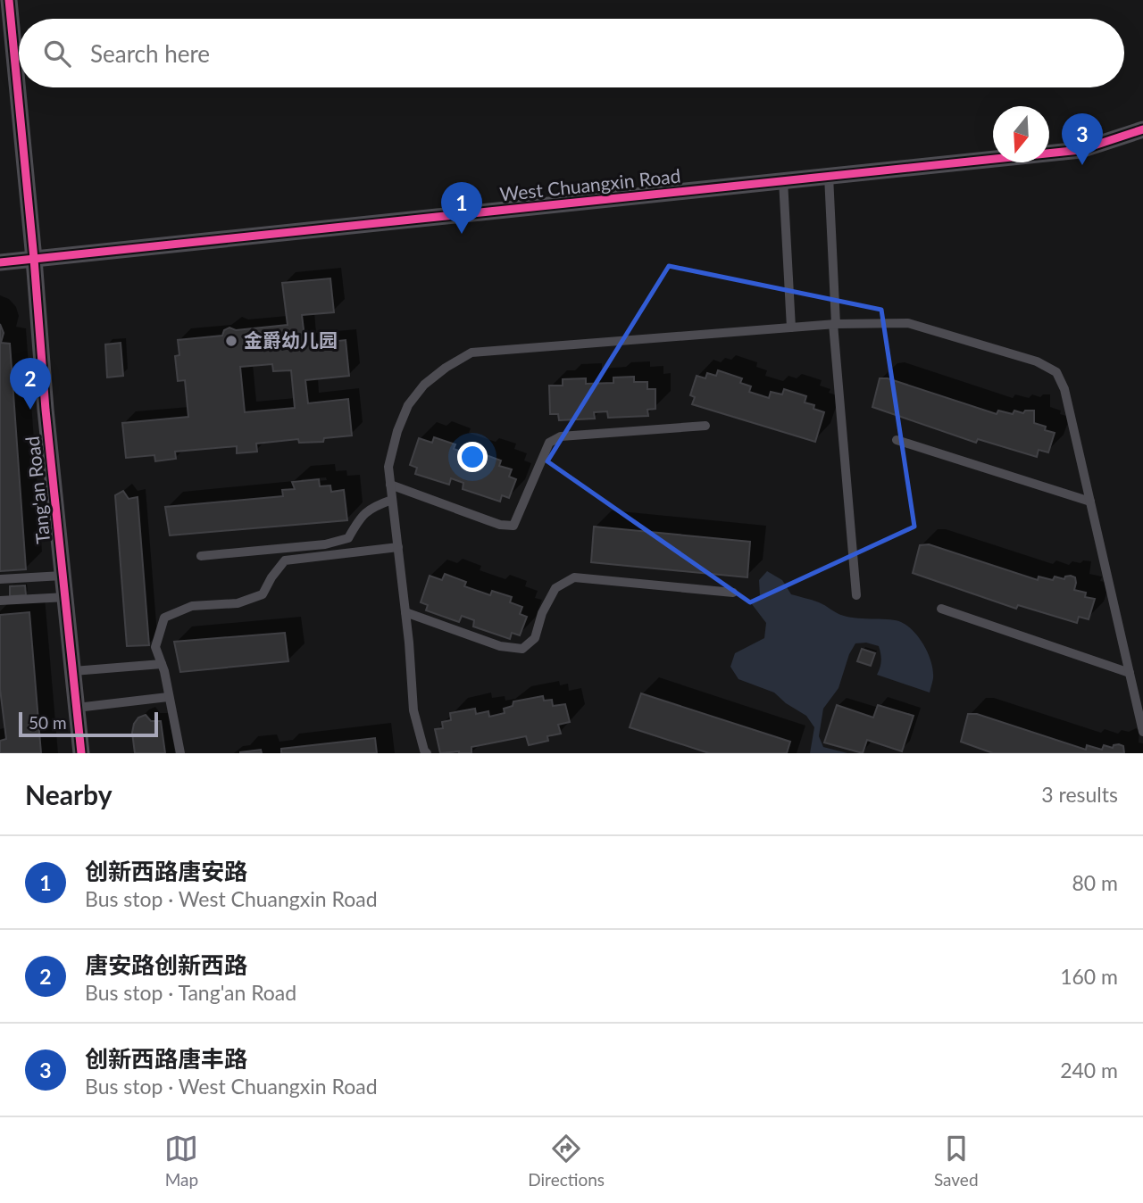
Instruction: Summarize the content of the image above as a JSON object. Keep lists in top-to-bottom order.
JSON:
{
  "streets": {
    "street": ["West Chuangxin Road", "Tang'an Road"]
  },
  "crossings": [
    ["West Chuangxin Road", "Tang'an Road"]
  ],
  "places": ["金爵幼儿园"],
  "scale_bar": "50 m",
  "north": "bottom",
  "page": {
    "search": "Search here",
    "pins": ["3", "1", "2"],
    "scale": "50 m",
    "heading": ["Nearby", "3 results"],
    "list": [
      {
        "mark": "1",
        "name": "创新西路唐安路",
        "note": "Bus stop · West Chuangxin Road",
        "value": "80 m"
      },
      {
        "mark": "2",
        "name": "唐安路创新西路",
        "note": "Bus stop · Tang'an Road",
        "value": "160 m"
      },
      {
        "mark": "3",
        "name": "创新西路唐丰路",
        "note": "Bus stop · West Chuangxin Road",
        "value": "240 m"
      }
    ],
    "nav": ["Map", "Directions", "Saved"]
  }
}
